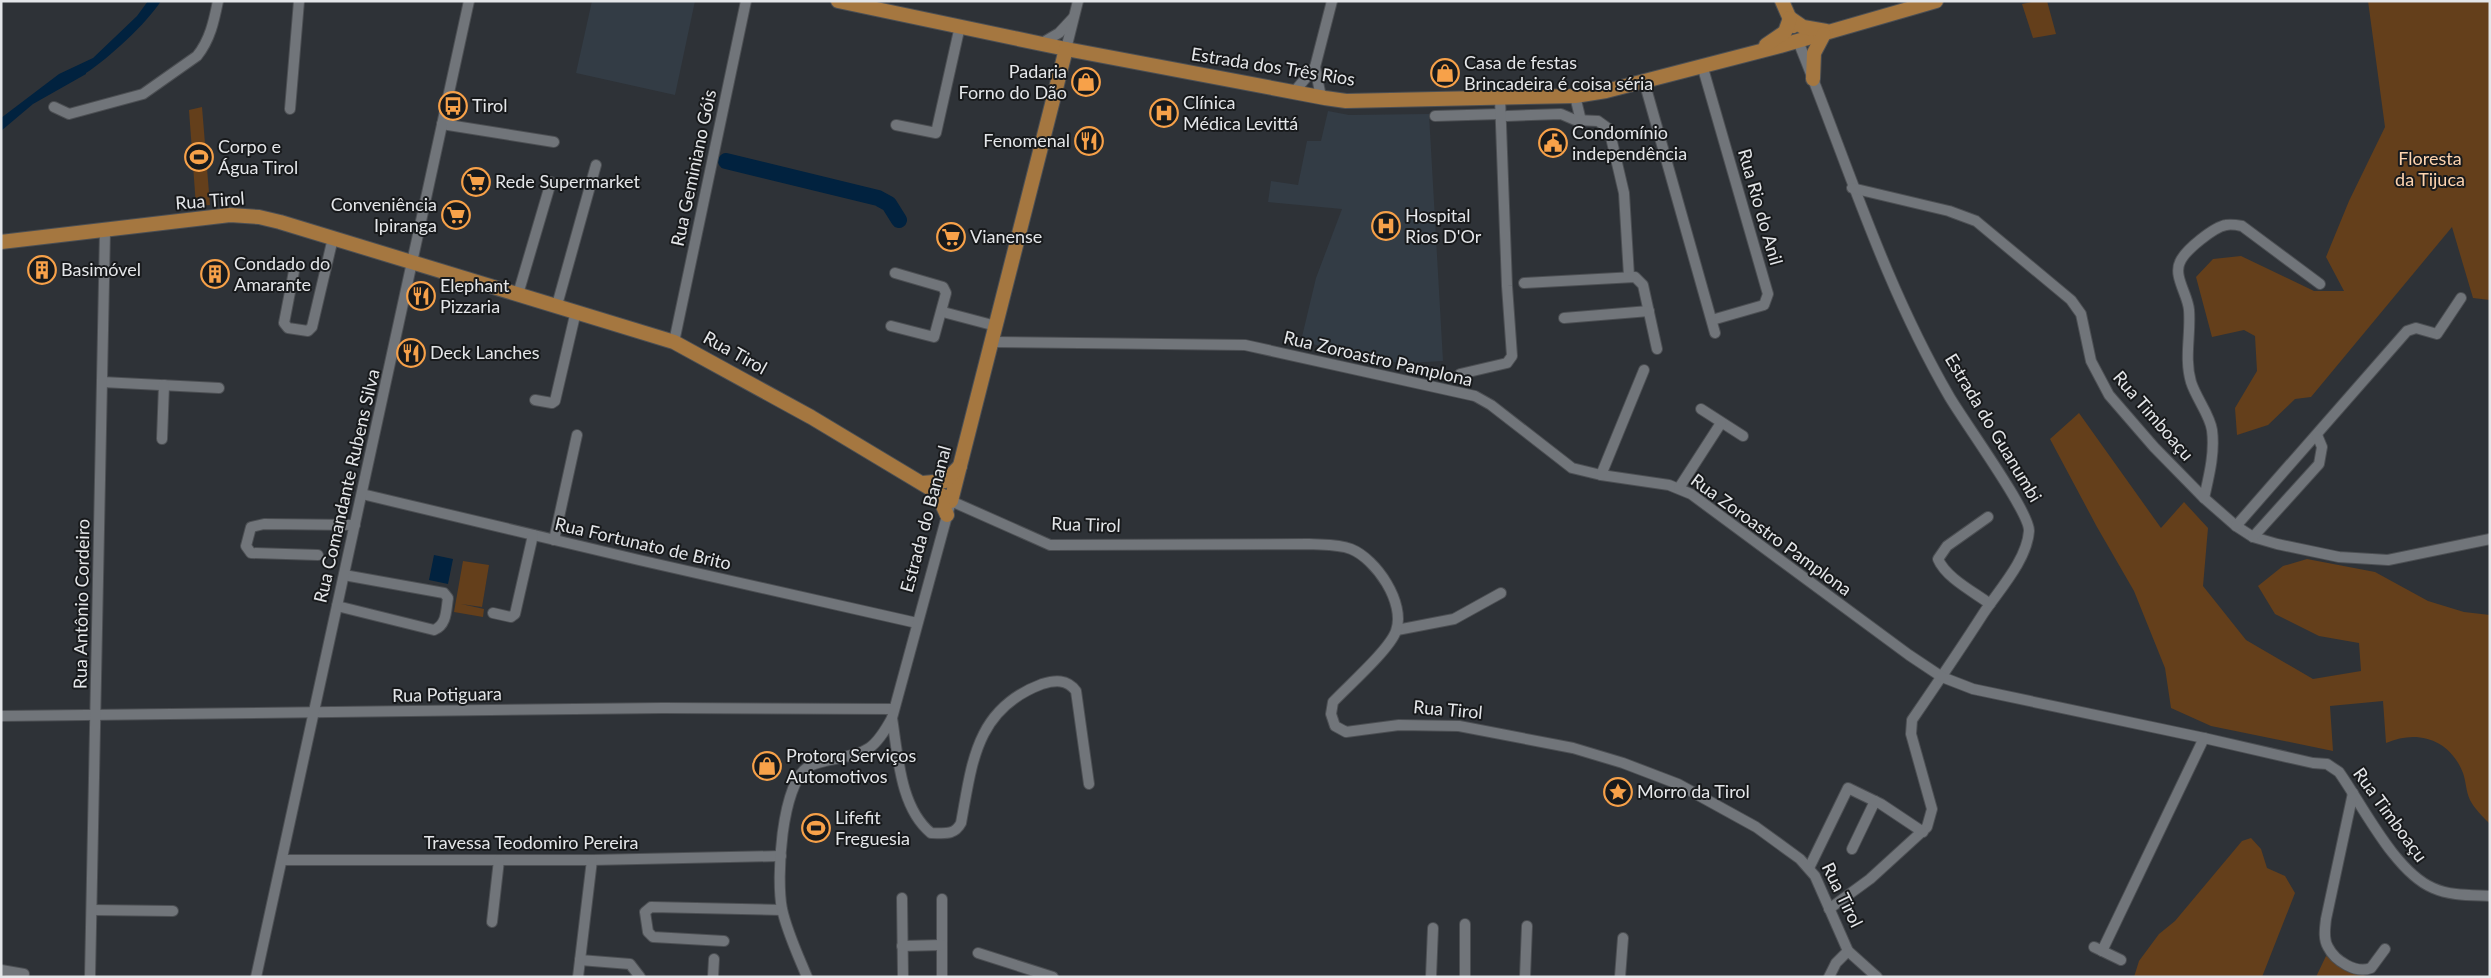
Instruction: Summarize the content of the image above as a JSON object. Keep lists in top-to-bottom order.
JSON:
{
  "streets": {
    "main road": [
      "Estrada dos Três Rios",
      "Rua Tirol",
      "Estrada do Guanumbi",
      "Estrada do Bananal"
    ],
    "street": [
      "Rua Geminiano Góis",
      "Rua Rio do Anil",
      "Rua Zoroastro Pamplona",
      "Rua Timboaçu",
      "Rua Comandante Rubens Silva",
      "Rua Fortunato de Brito",
      "Rua Antônio Cordeiro",
      "Rua Potiguara",
      "Travessa Teodomiro Pereira"
    ]
  },
  "crossings": [
    ["Estrada dos Três Rios", "Rua Rio do Anil"],
    ["Estrada dos Três Rios", "Estrada do Guanumbi"],
    ["Estrada dos Três Rios", "Estrada do Bananal"],
    ["Rua Geminiano Góis", "Rua Tirol"],
    ["Rua Tirol", "Estrada do Guanumbi"],
    ["Rua Tirol", "Rua Comandante Rubens Silva"],
    ["Rua Tirol", "Estrada do Bananal"],
    ["Rua Tirol", "Rua Antônio Cordeiro"],
    ["Rua Zoroastro Pamplona", "Rua Timboaçu"],
    ["Rua Zoroastro Pamplona", "Estrada do Guanumbi"],
    ["Rua Zoroastro Pamplona", "Estrada do Bananal"],
    ["Rua Timboaçu", "Estrada do Guanumbi"],
    ["Rua Comandante Rubens Silva", "Rua Fortunato de Brito"],
    ["Rua Comandante Rubens Silva", "Rua Potiguara"],
    ["Rua Comandante Rubens Silva", "Travessa Teodomiro Pereira"],
    ["Estrada do Bananal", "Rua Fortunato de Brito"],
    ["Estrada do Bananal", "Rua Potiguara"],
    ["Estrada do Bananal", "Travessa Teodomiro Pereira"],
    ["Rua Antônio Cordeiro", "Rua Potiguara"]
  ],
  "parks": ["Floresta da Tijuca"],
  "places": {
    "shop": ["Casa de festas Brincadeira é coisa séria", "Padaria Forno do Dão", "Protorq Serviços Automotivos"],
    "bus stop": ["Tirol"],
    "hospital": ["Clínica Médica Levittá", "Hospital Rios D'Or"],
    "restaurant": ["Fenomenal", "Elephant Pizzaria", "Deck Lanches"],
    "public building": ["Condomínio independência"],
    "sports": ["Corpo e Água Tirol", "Lifefit Freguesia"],
    "supermarket": ["Rede Supermarket", "Conveniência Ipiranga", "Vianense"],
    "building": ["Basimóvel", "Condado do Amarante"],
    "place": ["Morro da Tirol"]
  }
}
